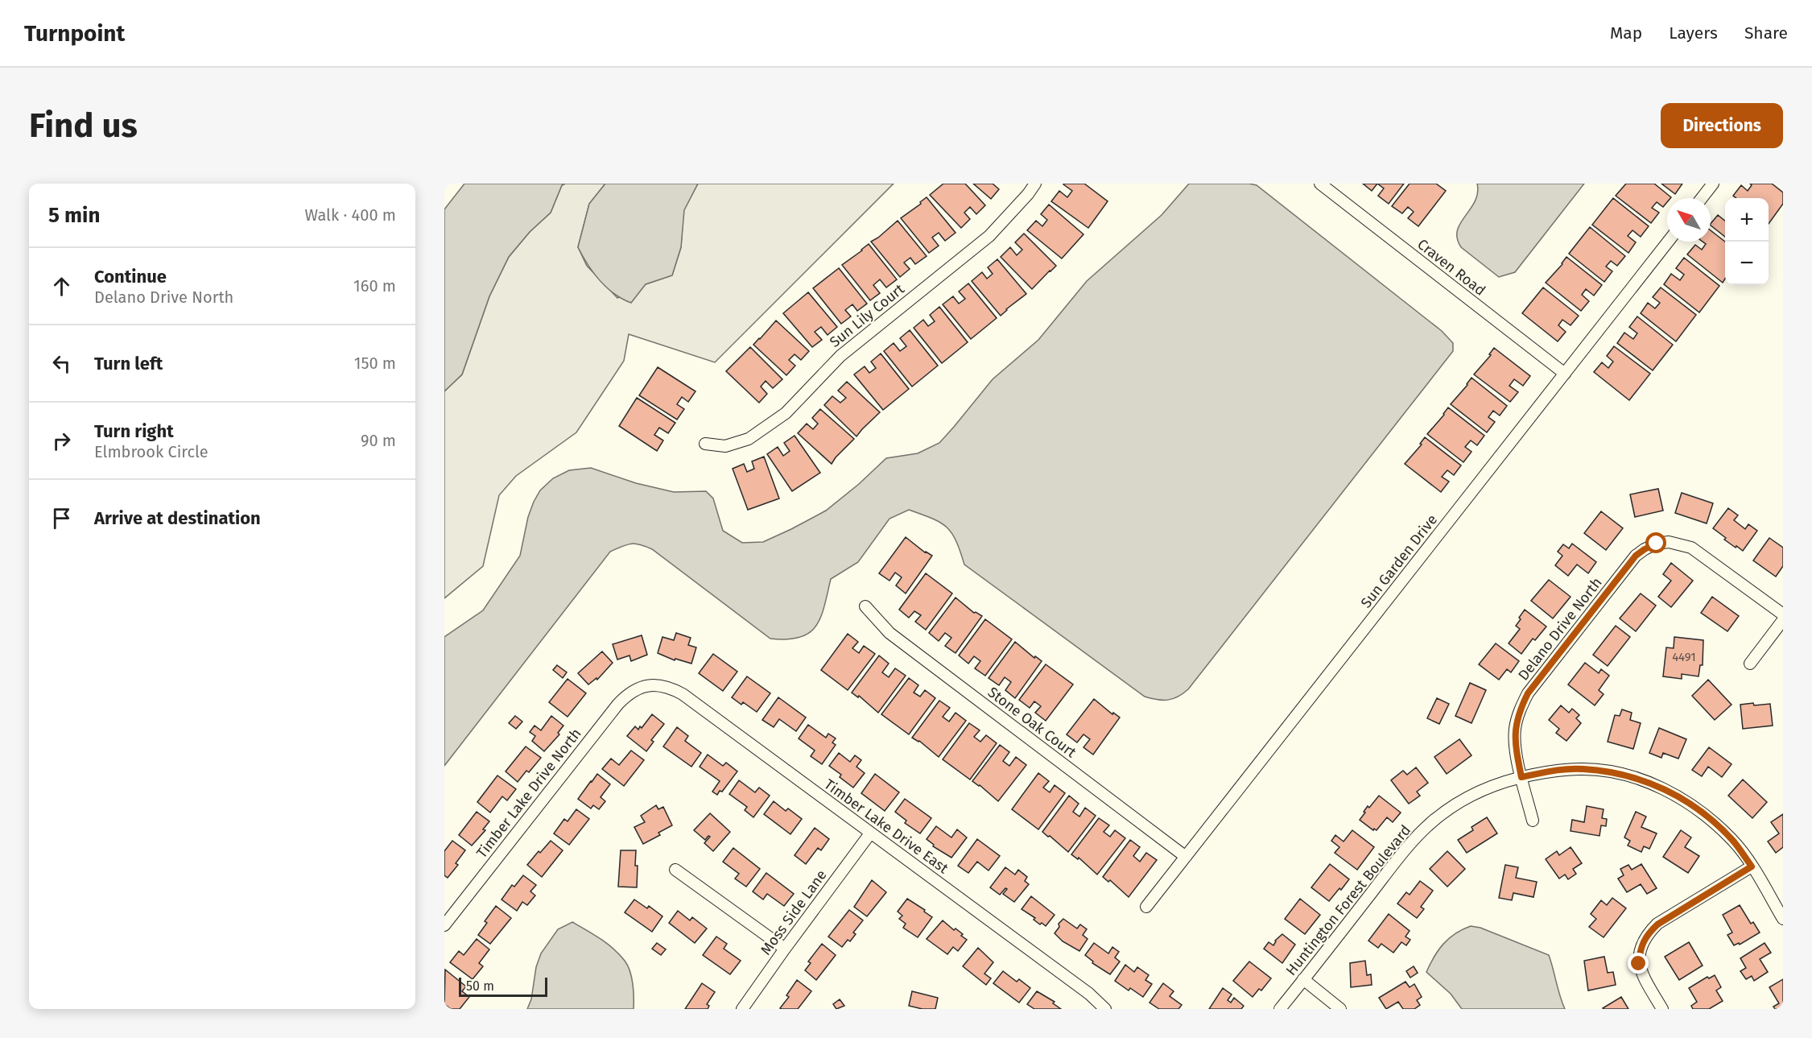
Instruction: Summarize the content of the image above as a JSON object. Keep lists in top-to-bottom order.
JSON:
{
  "streets": {
    "street": [
      "Craven Road",
      "Sun Lily Court",
      "Sun Garden Drive",
      "Delano Drive North",
      "Stone Oak Court",
      "Timber Lake Drive North",
      "Timber Lake Drive East",
      "Huntington Forest Boulevard",
      "Moss Side Lane"
    ]
  },
  "crossings": [
    ["Craven Road", "Sun Garden Drive"],
    ["Sun Garden Drive", "Stone Oak Court"],
    ["Delano Drive North", "Huntington Forest Boulevard"],
    ["Timber Lake Drive North", "Timber Lake Drive East"],
    ["Timber Lake Drive East", "Moss Side Lane"]
  ],
  "house_numbers": ["4491"],
  "scale_bar": "50 m",
  "north": "top left",
  "page": {
    "header": "Turnpoint",
    "nav": ["Map", "Layers", "Share"],
    "buttons": "Directions",
    "title": "Find us",
    "heading": ["5 min", "Walk · 400 m"],
    "map_buttons": ["+", "−"],
    "list": [
      ["Continue", "Delano Drive North", "160 m"],
      ["Turn left", "150 m"],
      ["Turn right", "Elmbrook Circle", "90 m"],
      "Arrive at destination"
    ],
    "scale": "50 m"
  }
}
